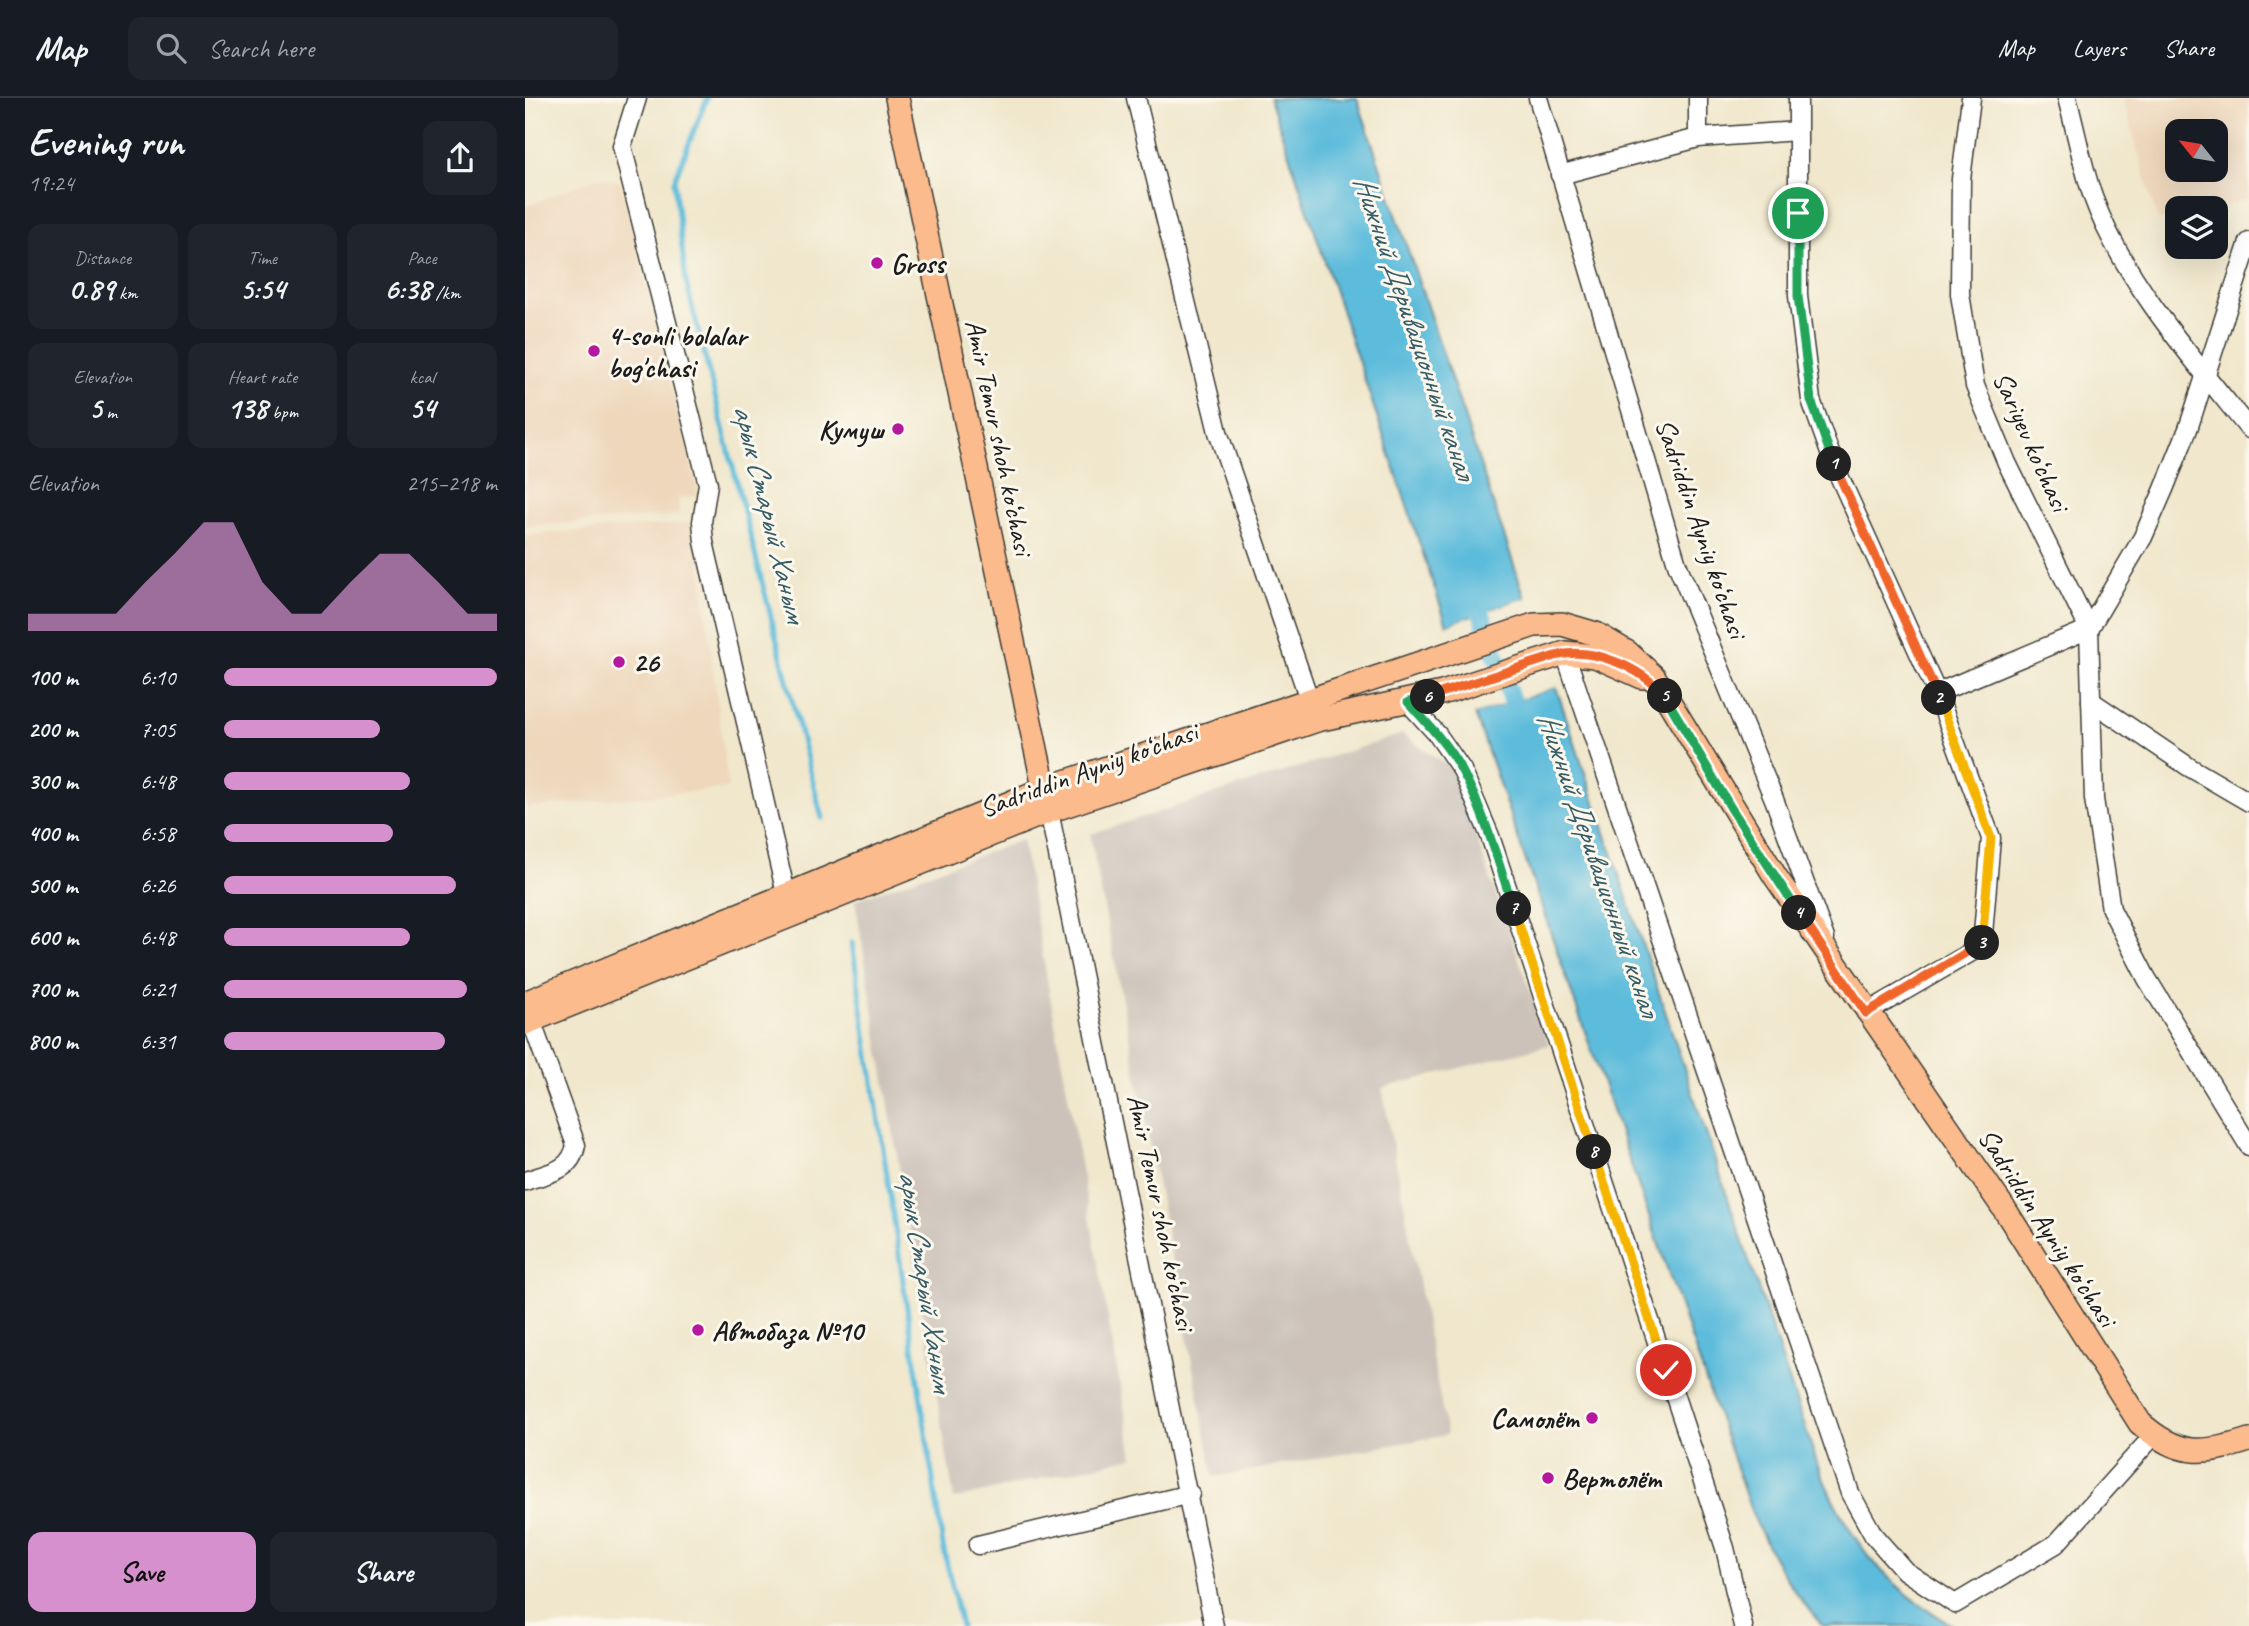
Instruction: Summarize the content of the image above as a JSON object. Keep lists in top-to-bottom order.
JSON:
{
  "streets": {
    "main road": ["Amir Temur shoh ko‘chasi", "Sadriddin Ayniy ko‘chasi"],
    "street": ["Sariyev ko‘chasi"]
  },
  "crossings": [
    ["Amir Temur shoh ko‘chasi", "Sadriddin Ayniy ko‘chasi"]
  ],
  "water": ["Нижний Деривационный канал", "арык Старый Ханым"],
  "places": [
    "Gross",
    "4-sonli bolalar bog'chasi",
    "Кумуш",
    "26",
    "Автобаза №10",
    "Самолёт",
    "Вертолёт"
  ],
  "north": "top left",
  "page": {
    "header": "Map",
    "search": "Search here",
    "nav": ["Map", "Layers", "Share"],
    "heading": ["Evening run", "19:24"],
    "stats": [
      ["Distance", "0.89 km"],
      ["Time", "5:54"],
      ["Pace", "6:38 /km"],
      ["Elevation", "5 m"],
      ["Heart rate", "138 bpm"],
      ["kcal", "54"]
    ],
    "pins": [
      "1",
      "5",
      "6",
      "2",
      "7",
      "4",
      "3",
      "8"
    ],
    "chart": ["Elevation", "215–218 m"],
    "list": [
      {
        "name": "100 m",
        "note": "6:10"
      },
      {
        "name": "200 m",
        "note": "7:05"
      },
      {
        "name": "300 m",
        "note": "6:48"
      },
      {
        "name": "400 m",
        "note": "6:58"
      },
      {
        "name": "500 m",
        "note": "6:26"
      },
      {
        "name": "600 m",
        "note": "6:48"
      },
      {
        "name": "700 m",
        "note": "6:21"
      },
      {
        "name": "800 m",
        "note": "6:31"
      }
    ],
    "buttons": ["Save", "Share"]
  }
}
